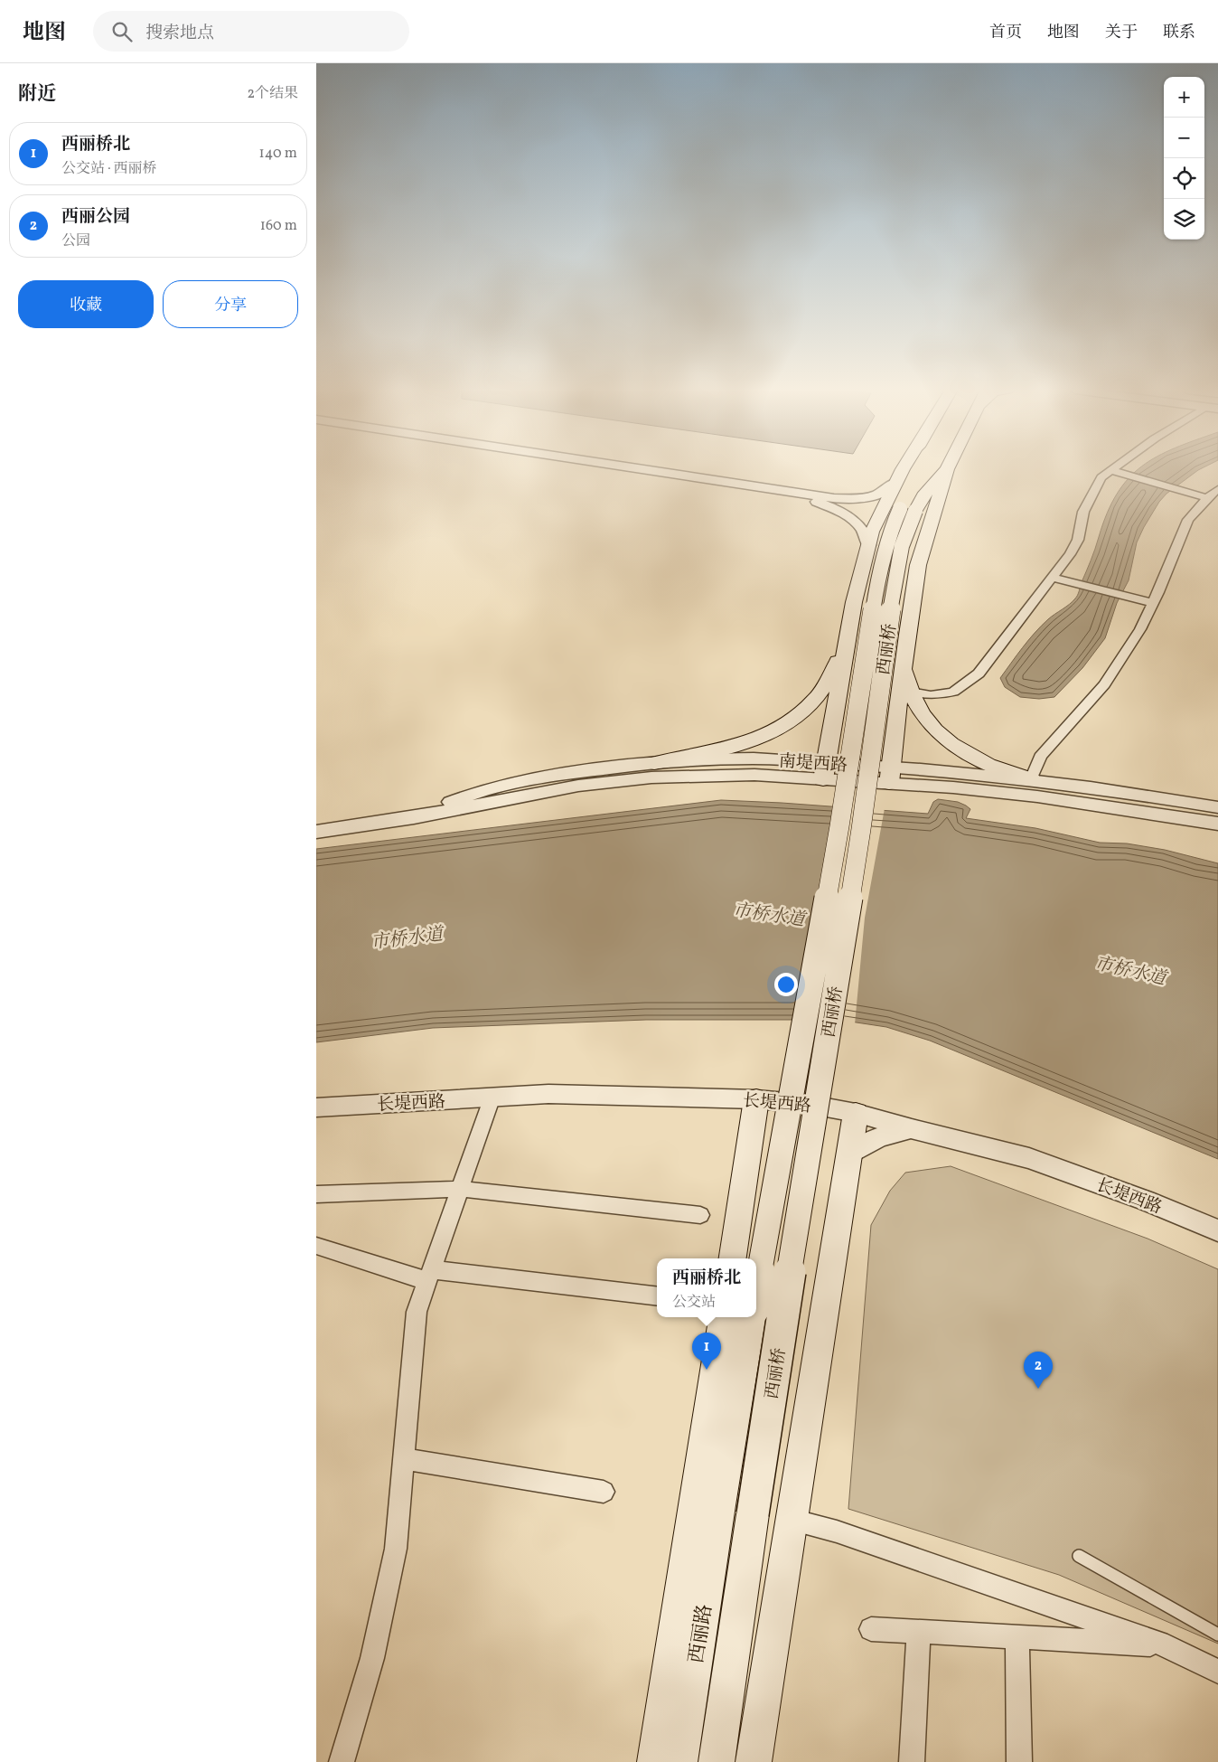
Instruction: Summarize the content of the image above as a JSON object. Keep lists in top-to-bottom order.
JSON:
{
  "streets": {
    "main road": ["西丽桥", "西丽路"],
    "street": ["南堤西路", "长堤西路"]
  },
  "crossings": [
    ["西丽桥", "西丽路"]
  ],
  "water": ["市桥水道"],
  "page": {
    "header": "地图",
    "search": "搜索地点",
    "nav": [
      "首页",
      "地图",
      "关于",
      "联系"
    ],
    "heading": ["附近", "2个结果"],
    "map_buttons": ["+", "−"],
    "list": [
      {
        "mark": "1",
        "name": "西丽桥北",
        "note": "公交站 · 西丽桥",
        "value": "140 m"
      },
      {
        "mark": "2",
        "name": "西丽公园",
        "note": "公园",
        "value": "160 m"
      }
    ],
    "buttons": ["收藏", "分享"],
    "popup": ["西丽桥北", "公交站"],
    "pins": ["1", "2"]
  }
}
